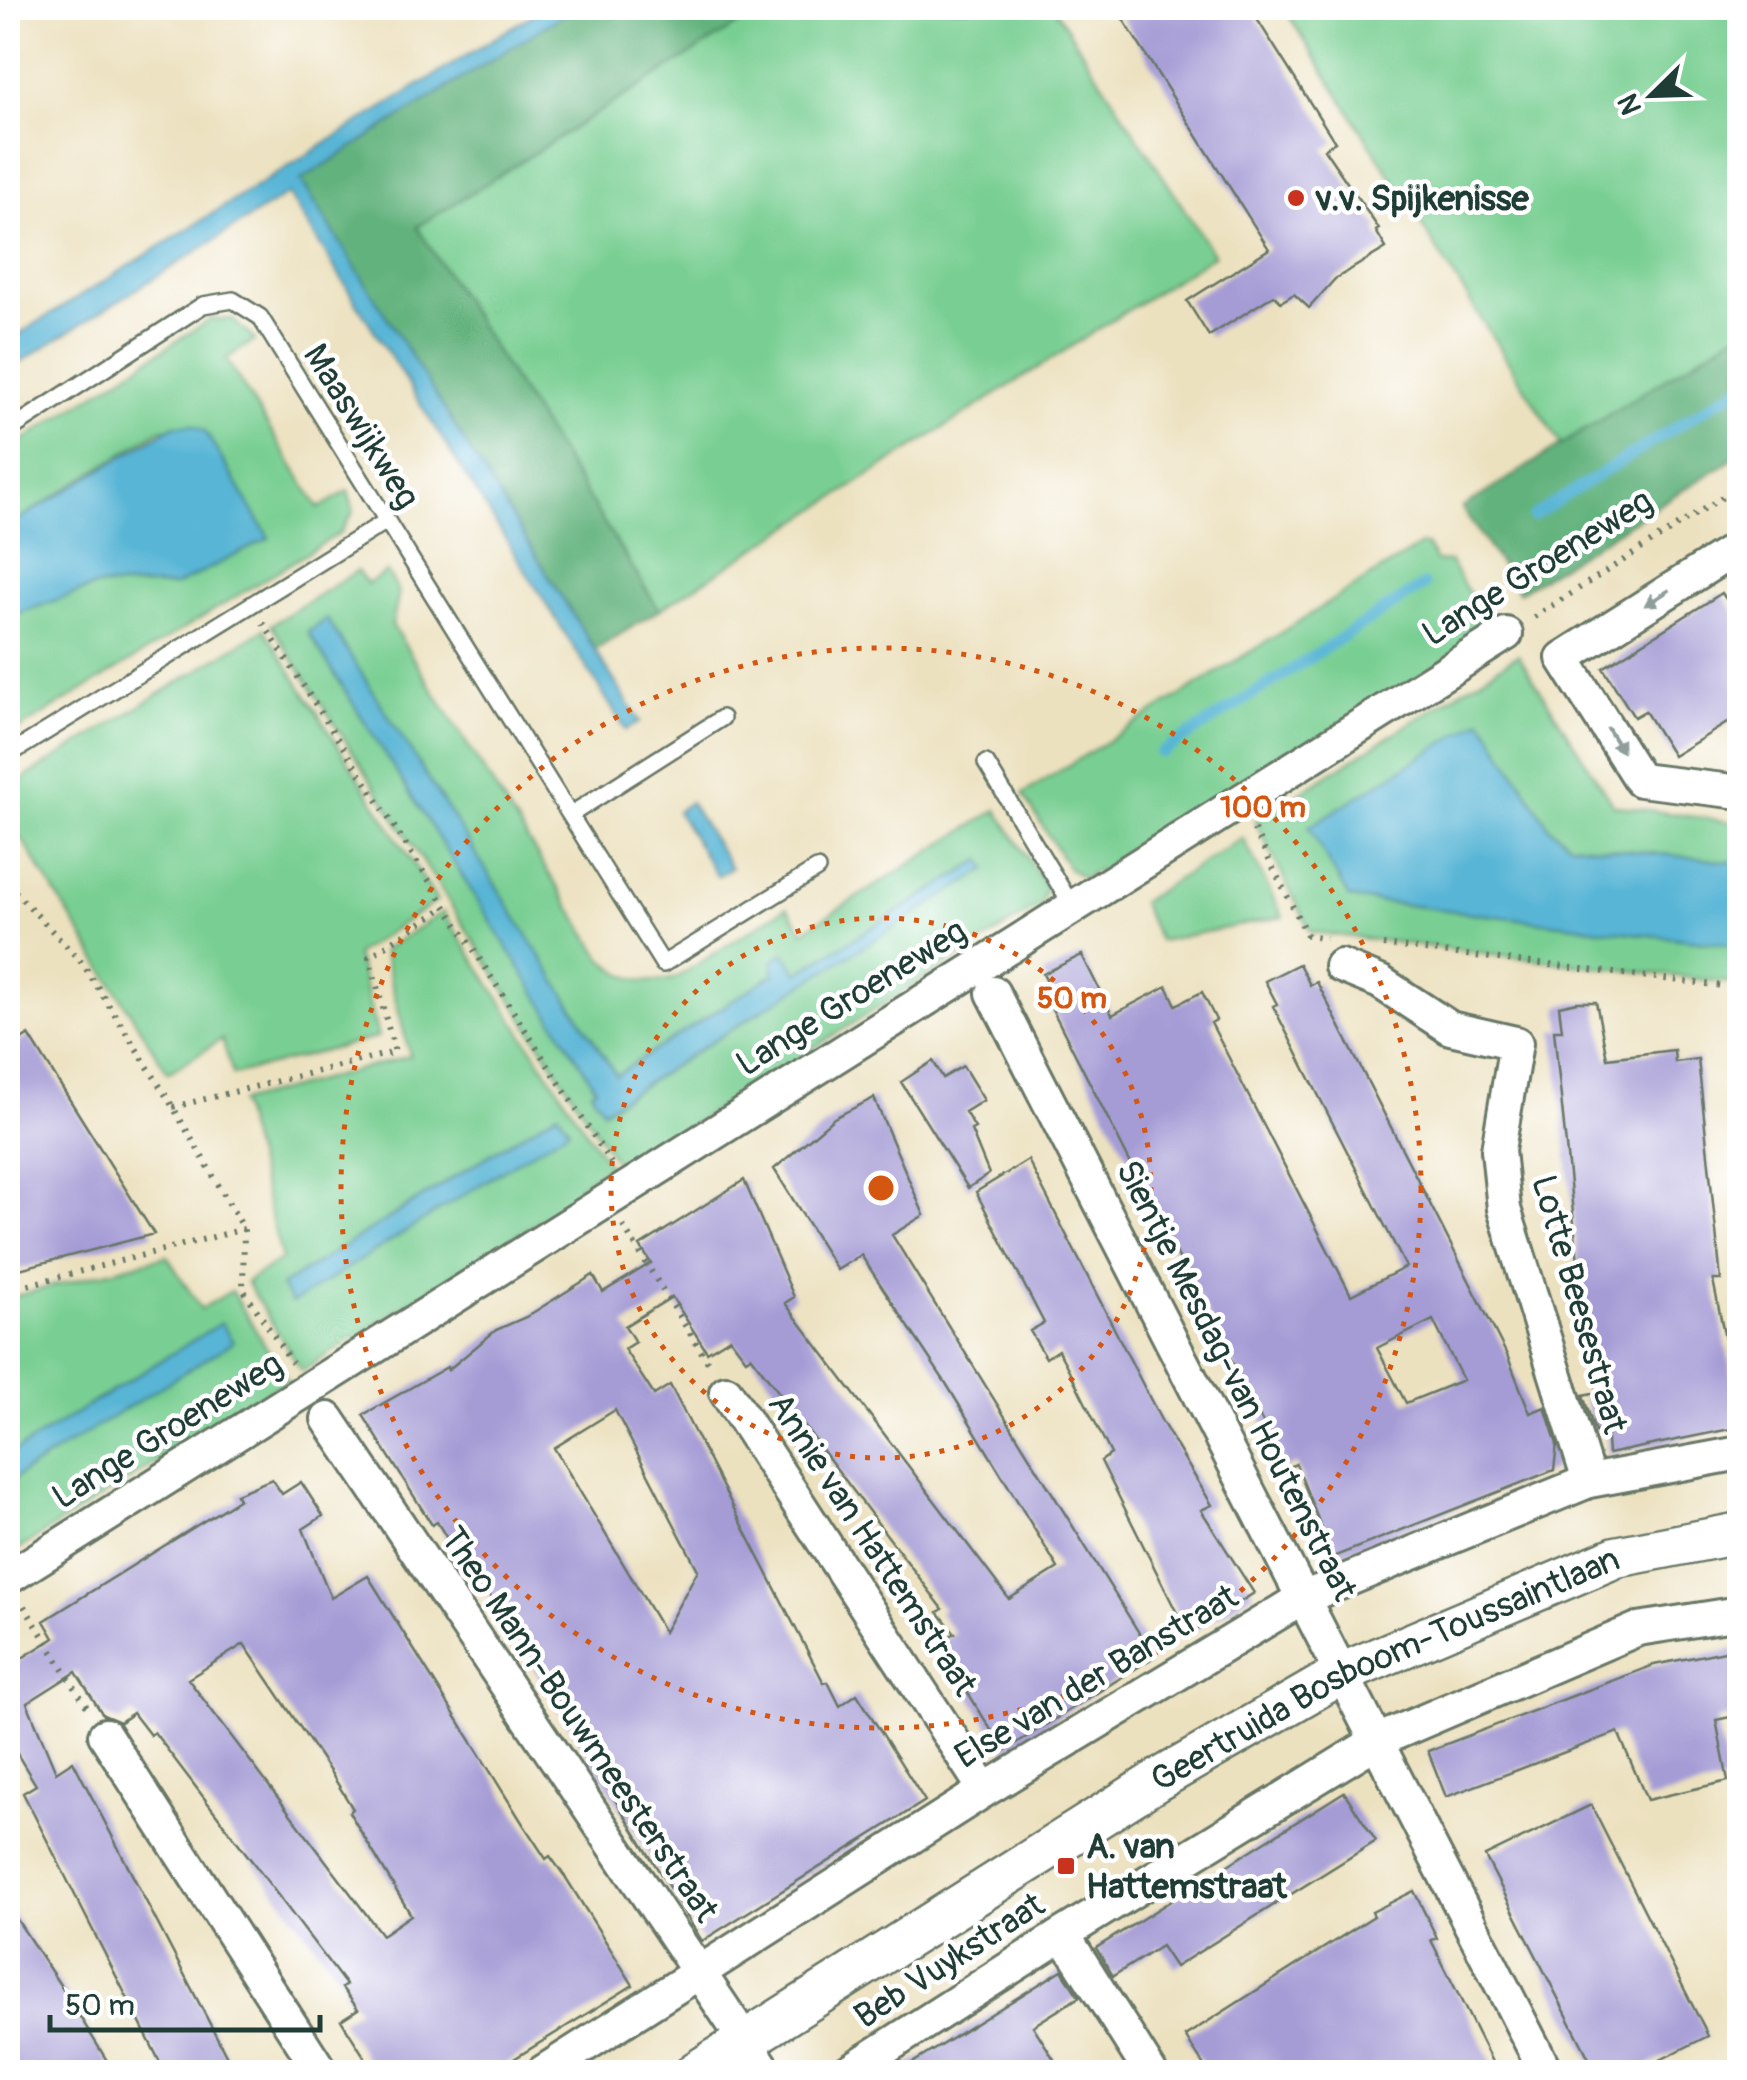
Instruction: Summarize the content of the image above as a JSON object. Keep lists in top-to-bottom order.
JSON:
{
  "streets": {
    "street": [
      "Lange Groeneweg",
      "Lotte Beesestraat",
      "Sientje Mesdag-van Houtenstraat",
      "Annie van Hattemstraat",
      "Geertruida Bosboom-Toussaintlaan",
      "Else van der Banstraat",
      "Theo Mann-Bouwmeesterstraat",
      "Beb Vuykstraat"
    ],
    "lane": ["Maaswijkweg"]
  },
  "crossings": [
    ["Lotte Beesestraat", "Else van der Banstraat"],
    ["Sientje Mesdag-van Houtenstraat", "Geertruida Bosboom-Toussaintlaan"],
    ["Sientje Mesdag-van Houtenstraat", "Else van der Banstraat"],
    ["Sientje Mesdag-van Houtenstraat", "Beb Vuykstraat"],
    ["Annie van Hattemstraat", "Else van der Banstraat"],
    ["Geertruida Bosboom-Toussaintlaan", "Theo Mann-Bouwmeesterstraat"],
    ["Else van der Banstraat", "Theo Mann-Bouwmeesterstraat"]
  ],
  "places": {
    "other": ["v.v. Spijkenisse"],
    "transit": ["A. van Hattemstraat"]
  },
  "scale_bar": "50 m",
  "north": "bottom left",
  "rings": ["100 m", "50 m"]
}
